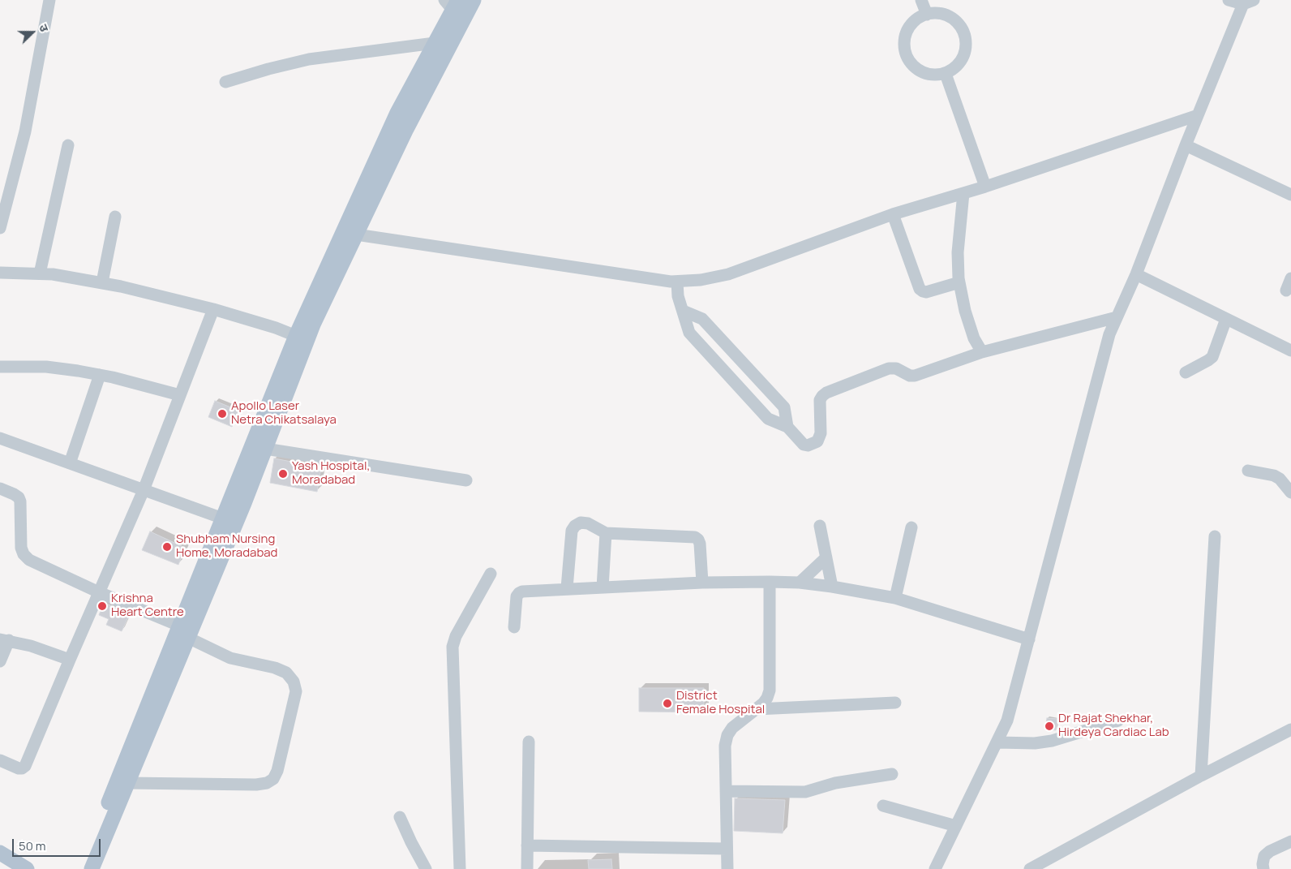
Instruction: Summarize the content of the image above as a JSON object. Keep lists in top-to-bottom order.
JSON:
{
  "places": [
    "Apollo Laser Netra Chikatsalaya",
    "Yash Hospital, Moradabad",
    "Shubham Nursing Home, Moradabad",
    "Krishna Heart Centre",
    "District Female Hospital",
    "Dr Rajat Shekhar, Hirdeya Cardiac Lab"
  ],
  "scale_bar": "50 m",
  "north": "right"
}
